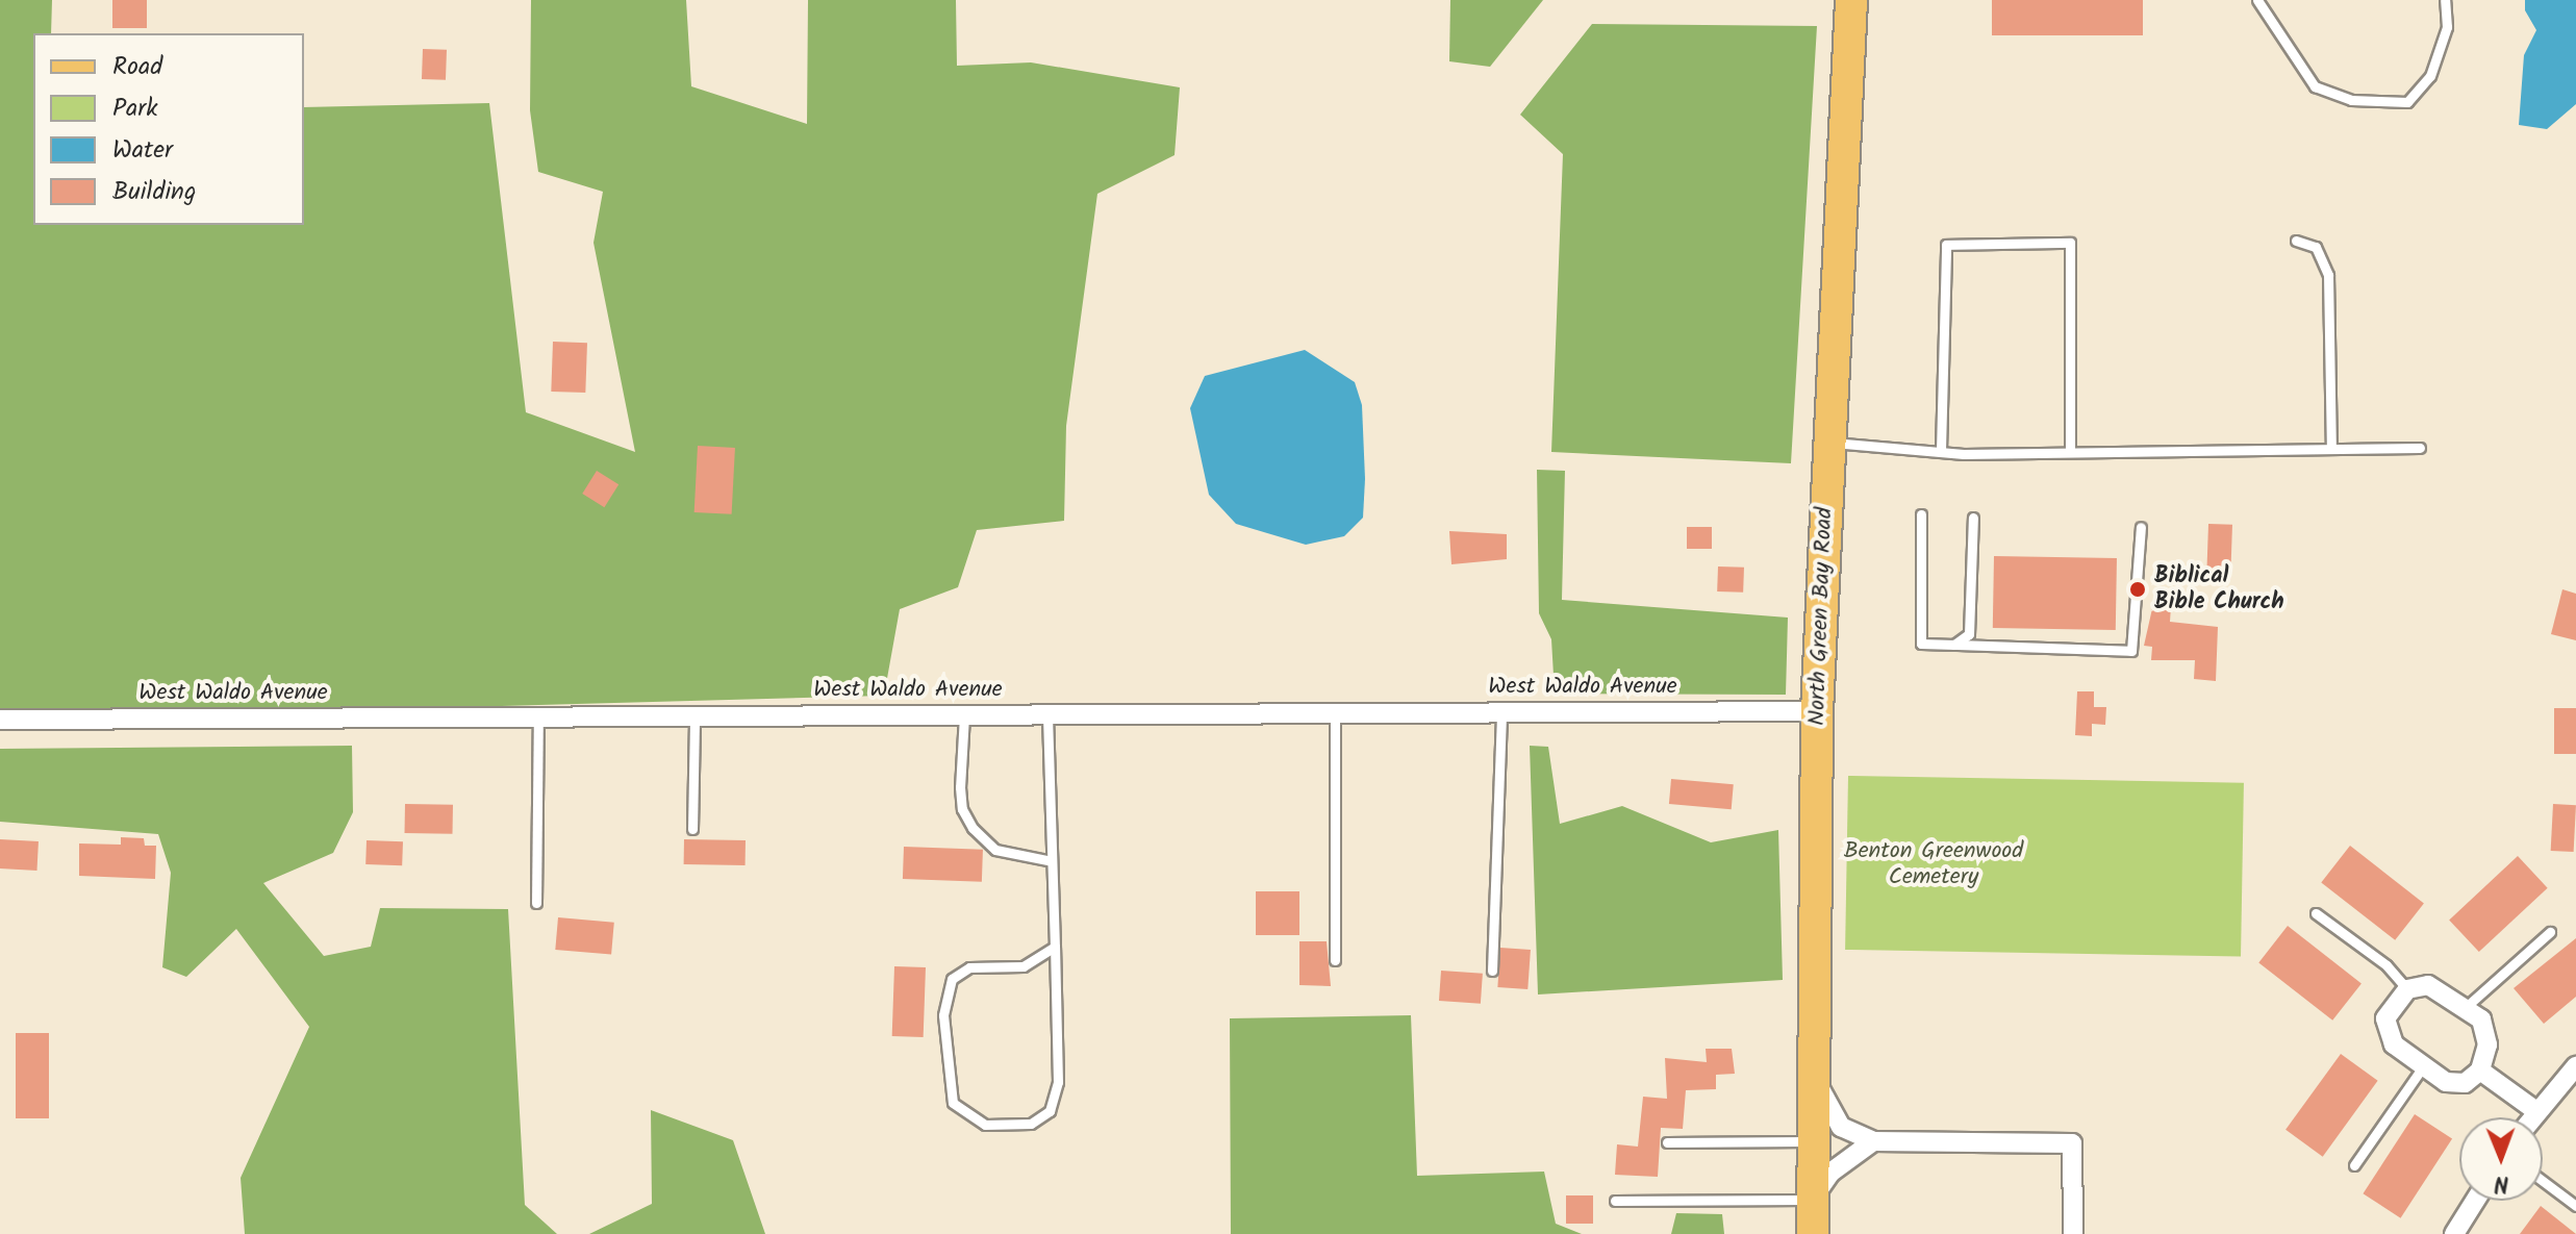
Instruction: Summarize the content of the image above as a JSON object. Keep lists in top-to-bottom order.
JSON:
{
  "streets": {
    "main road": ["North Green Bay Road"],
    "street": ["West Waldo Avenue"]
  },
  "crossings": [
    ["North Green Bay Road", "West Waldo Avenue"]
  ],
  "parks": ["Benton Greenwood Cemetery"],
  "places": ["Biblical Bible Church"],
  "legend": [
    "Road",
    "Park",
    "Water",
    "Building"
  ],
  "north": "bottom"
}
